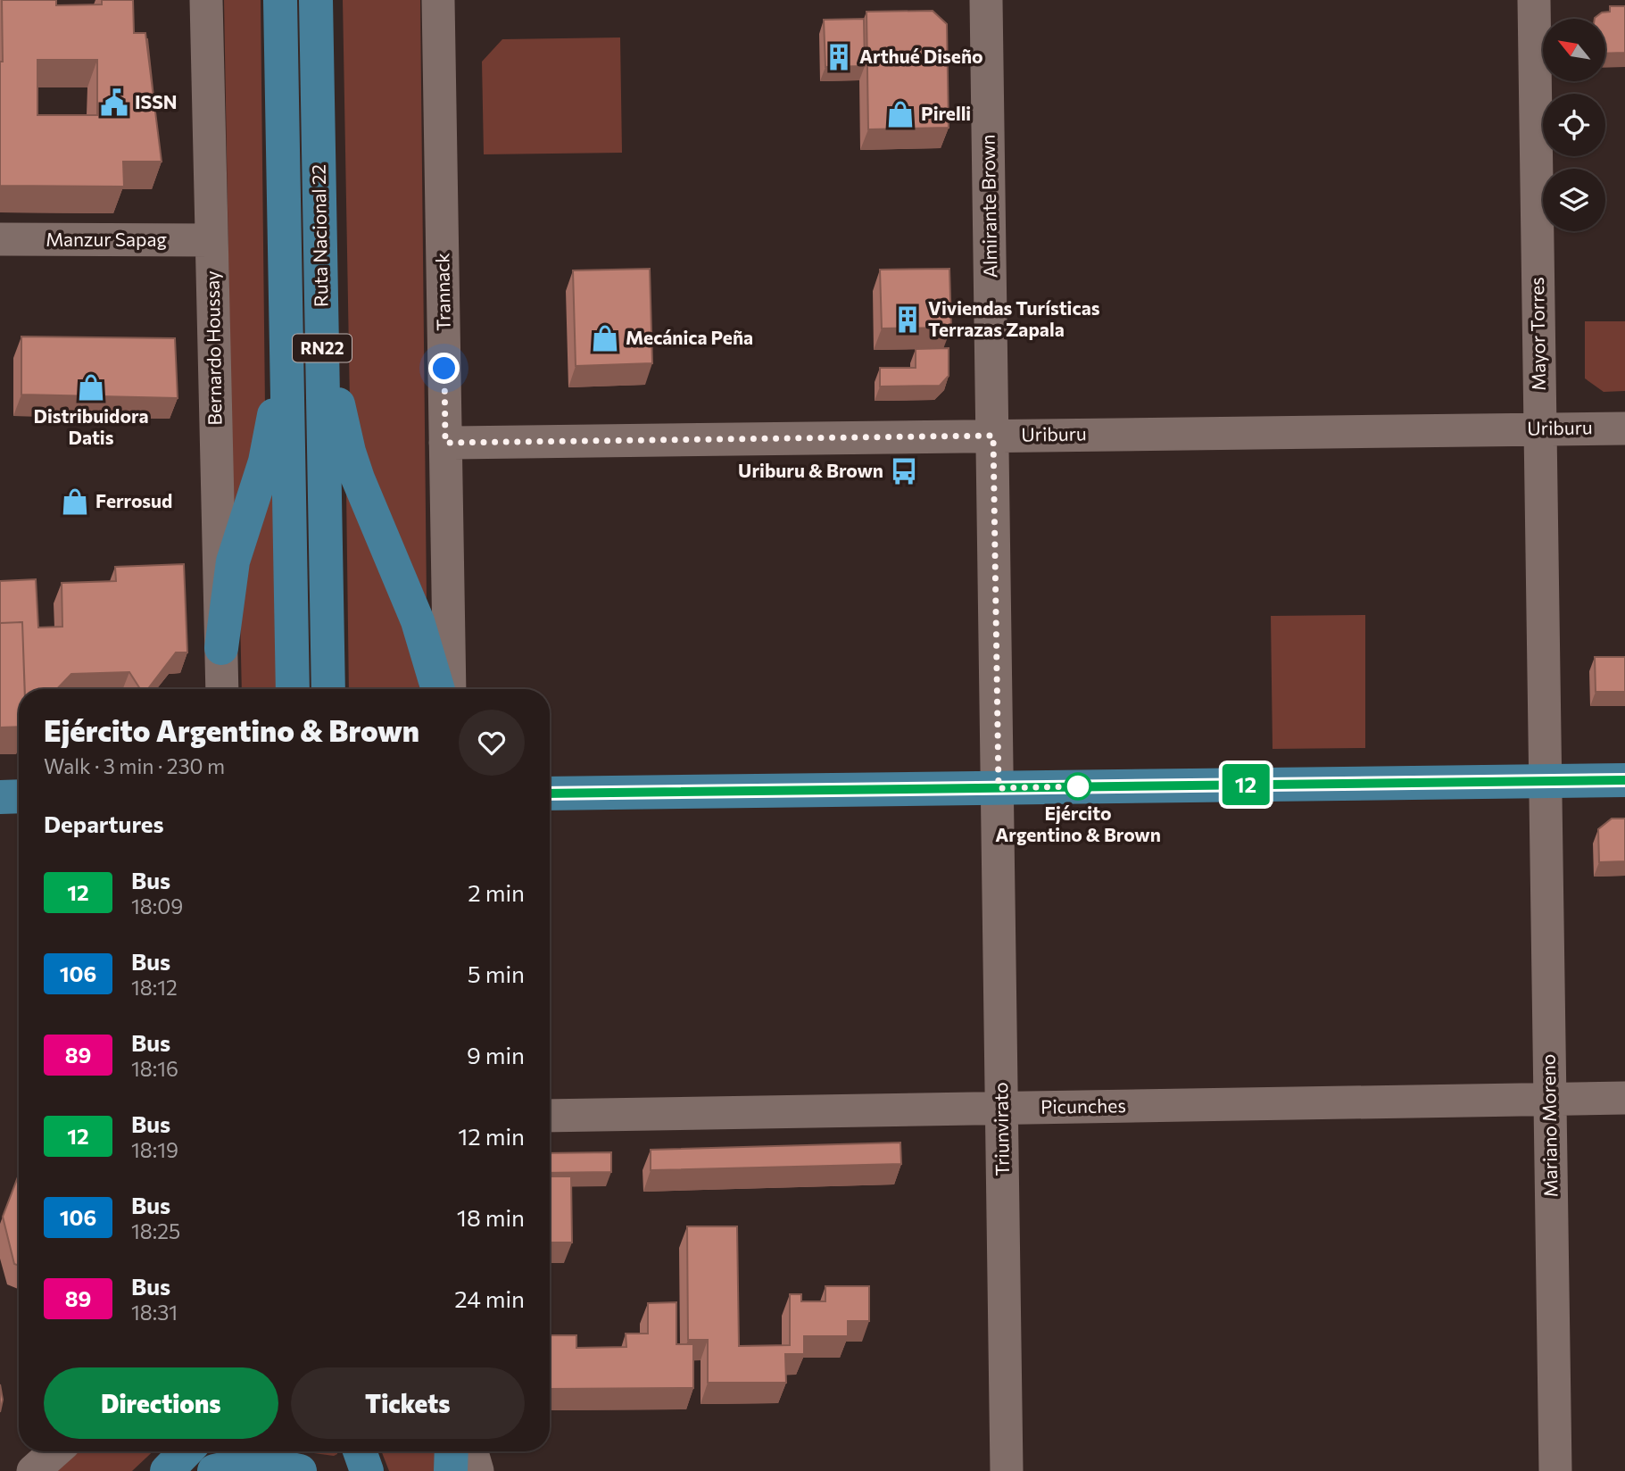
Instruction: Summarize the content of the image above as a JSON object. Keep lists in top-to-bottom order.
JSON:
{
  "streets": {
    "main road": ["Ruta Nacional 22", "RN22"],
    "street": [
      "Almirante Brown",
      "Manzur Sapag",
      "Trannack",
      "Mayor Torres",
      "Bernardo Houssay",
      "Uriburu",
      "Picunches",
      "Mariano Moreno",
      "Triunvirato"
    ]
  },
  "crossings": [
    ["Almirante Brown", "Uriburu"],
    ["Almirante Brown", "Triunvirato"],
    ["Manzur Sapag", "Bernardo Houssay"],
    ["Trannack", "Uriburu"],
    ["Mayor Torres", "Uriburu"],
    ["Mayor Torres", "Mariano Moreno"],
    ["Picunches", "Mariano Moreno"],
    ["Picunches", "Triunvirato"]
  ],
  "places": {
    "building": ["Arthué Diseño", "Viviendas Turísticas Terrazas Zapala"],
    "public building": ["ISSN"],
    "shop": [
      "Pirelli",
      "Mecánica Peña",
      "Distribuidora Datis",
      "Ferrosud"
    ],
    "bus stop": ["Uriburu & Brown"],
    "other": ["Ejército Argentino & Brown"]
  },
  "lines": ["bus line 12"],
  "north": "top left",
  "page": {
    "on_map": "12",
    "heading": [
      ["Ejército Argentino & Brown", "Walk · 3 min · 230 m"],
      "Departures"
    ],
    "list": [
      {
        "mark": "12",
        "name": "Bus",
        "note": "18:09",
        "value": "2 min"
      },
      {
        "mark": "106",
        "name": "Bus",
        "note": "18:12",
        "value": "5 min"
      },
      {
        "mark": "89",
        "name": "Bus",
        "note": "18:16",
        "value": "9 min"
      },
      {
        "mark": "12",
        "name": "Bus",
        "note": "18:19",
        "value": "12 min"
      },
      {
        "mark": "106",
        "name": "Bus",
        "note": "18:25",
        "value": "18 min"
      },
      {
        "mark": "89",
        "name": "Bus",
        "note": "18:31",
        "value": "24 min"
      }
    ],
    "buttons": ["Directions", "Tickets"]
  }
}
